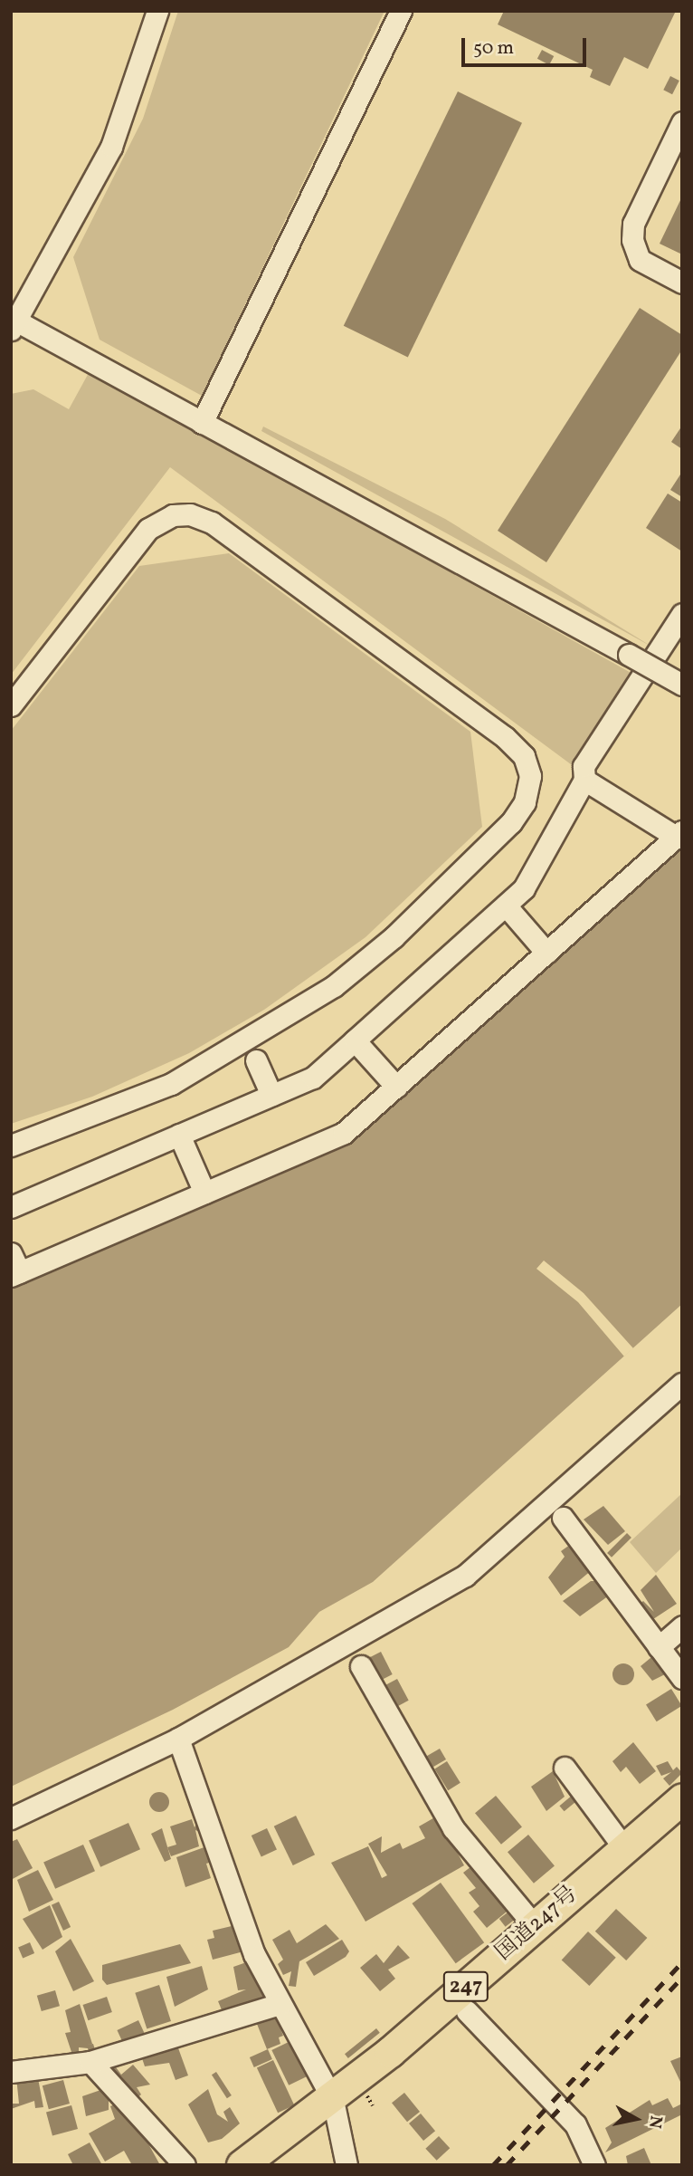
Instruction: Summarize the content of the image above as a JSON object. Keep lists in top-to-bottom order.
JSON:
{
  "streets": {
    "highway": ["国道247号", "247"]
  },
  "scale_bar": "50 m",
  "north": "right"
}
